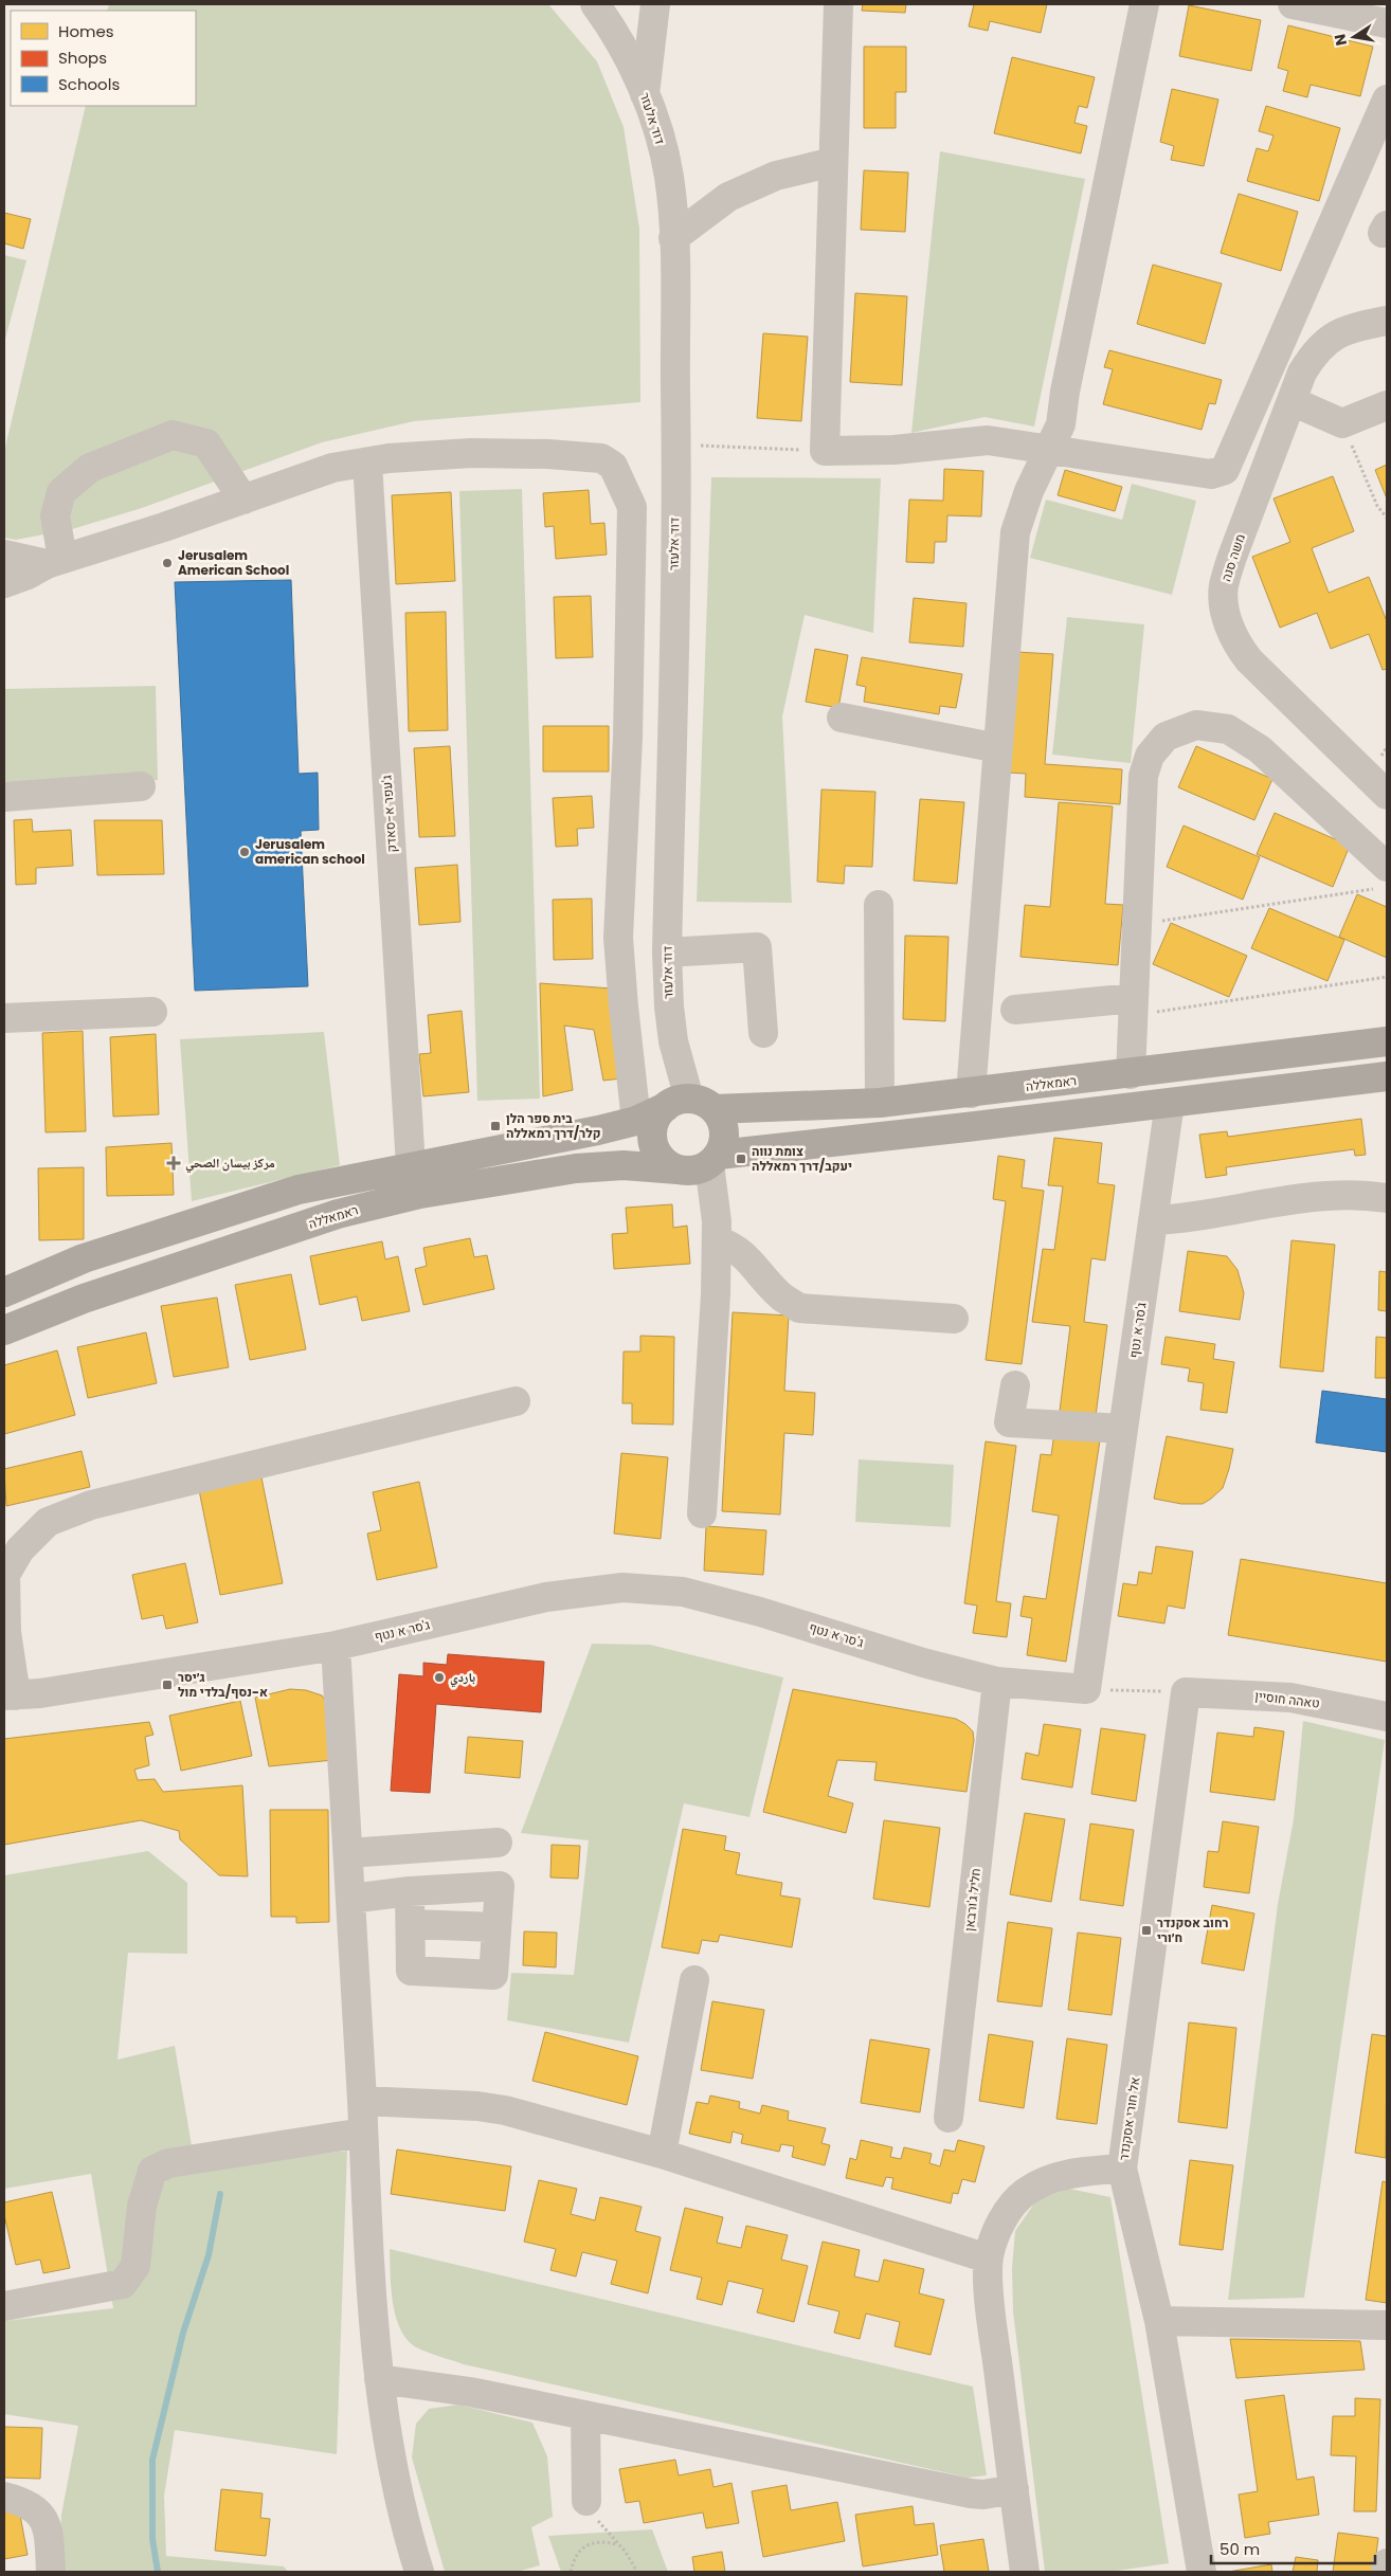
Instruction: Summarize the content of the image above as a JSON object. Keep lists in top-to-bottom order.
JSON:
{
  "streets": {
    "highway": ["ראמאללה"],
    "street": [
      "דוד אלעזר",
      "משה סנה",
      "ג'עפר א-סאדק",
      "ג'סר א נטף",
      "טאהה חוסיין",
      "חליל ג'ורבאן",
      "אל חורי אסקנדר"
    ]
  },
  "crossings": [
    ["דוד אלעזר", "ראמאללה"],
    ["ג'עפר א-סאדק", "ראמאללה"],
    ["ג'סר א נטף", "חליל ג'ורבאן"],
    ["טאהה חוסיין", "אל חורי אסקנדר"]
  ],
  "places": {
    "other": ["Jerusalem American School", "Jerusalem american school", "باردي"],
    "transit": [
      "בית ספר הלן קלר/דרך רמאללה",
      "צומת נווה יעקב/דרך רמאללה",
      "ג׳יסר א-נסף/בלדי מול",
      "רחוב אסקנדר ח׳ורי"
    ],
    "health": ["مركز بيسان الصحي"]
  },
  "legend": ["Homes", "Shops", "Schools"],
  "scale_bar": "50 m",
  "north": "left"
}
